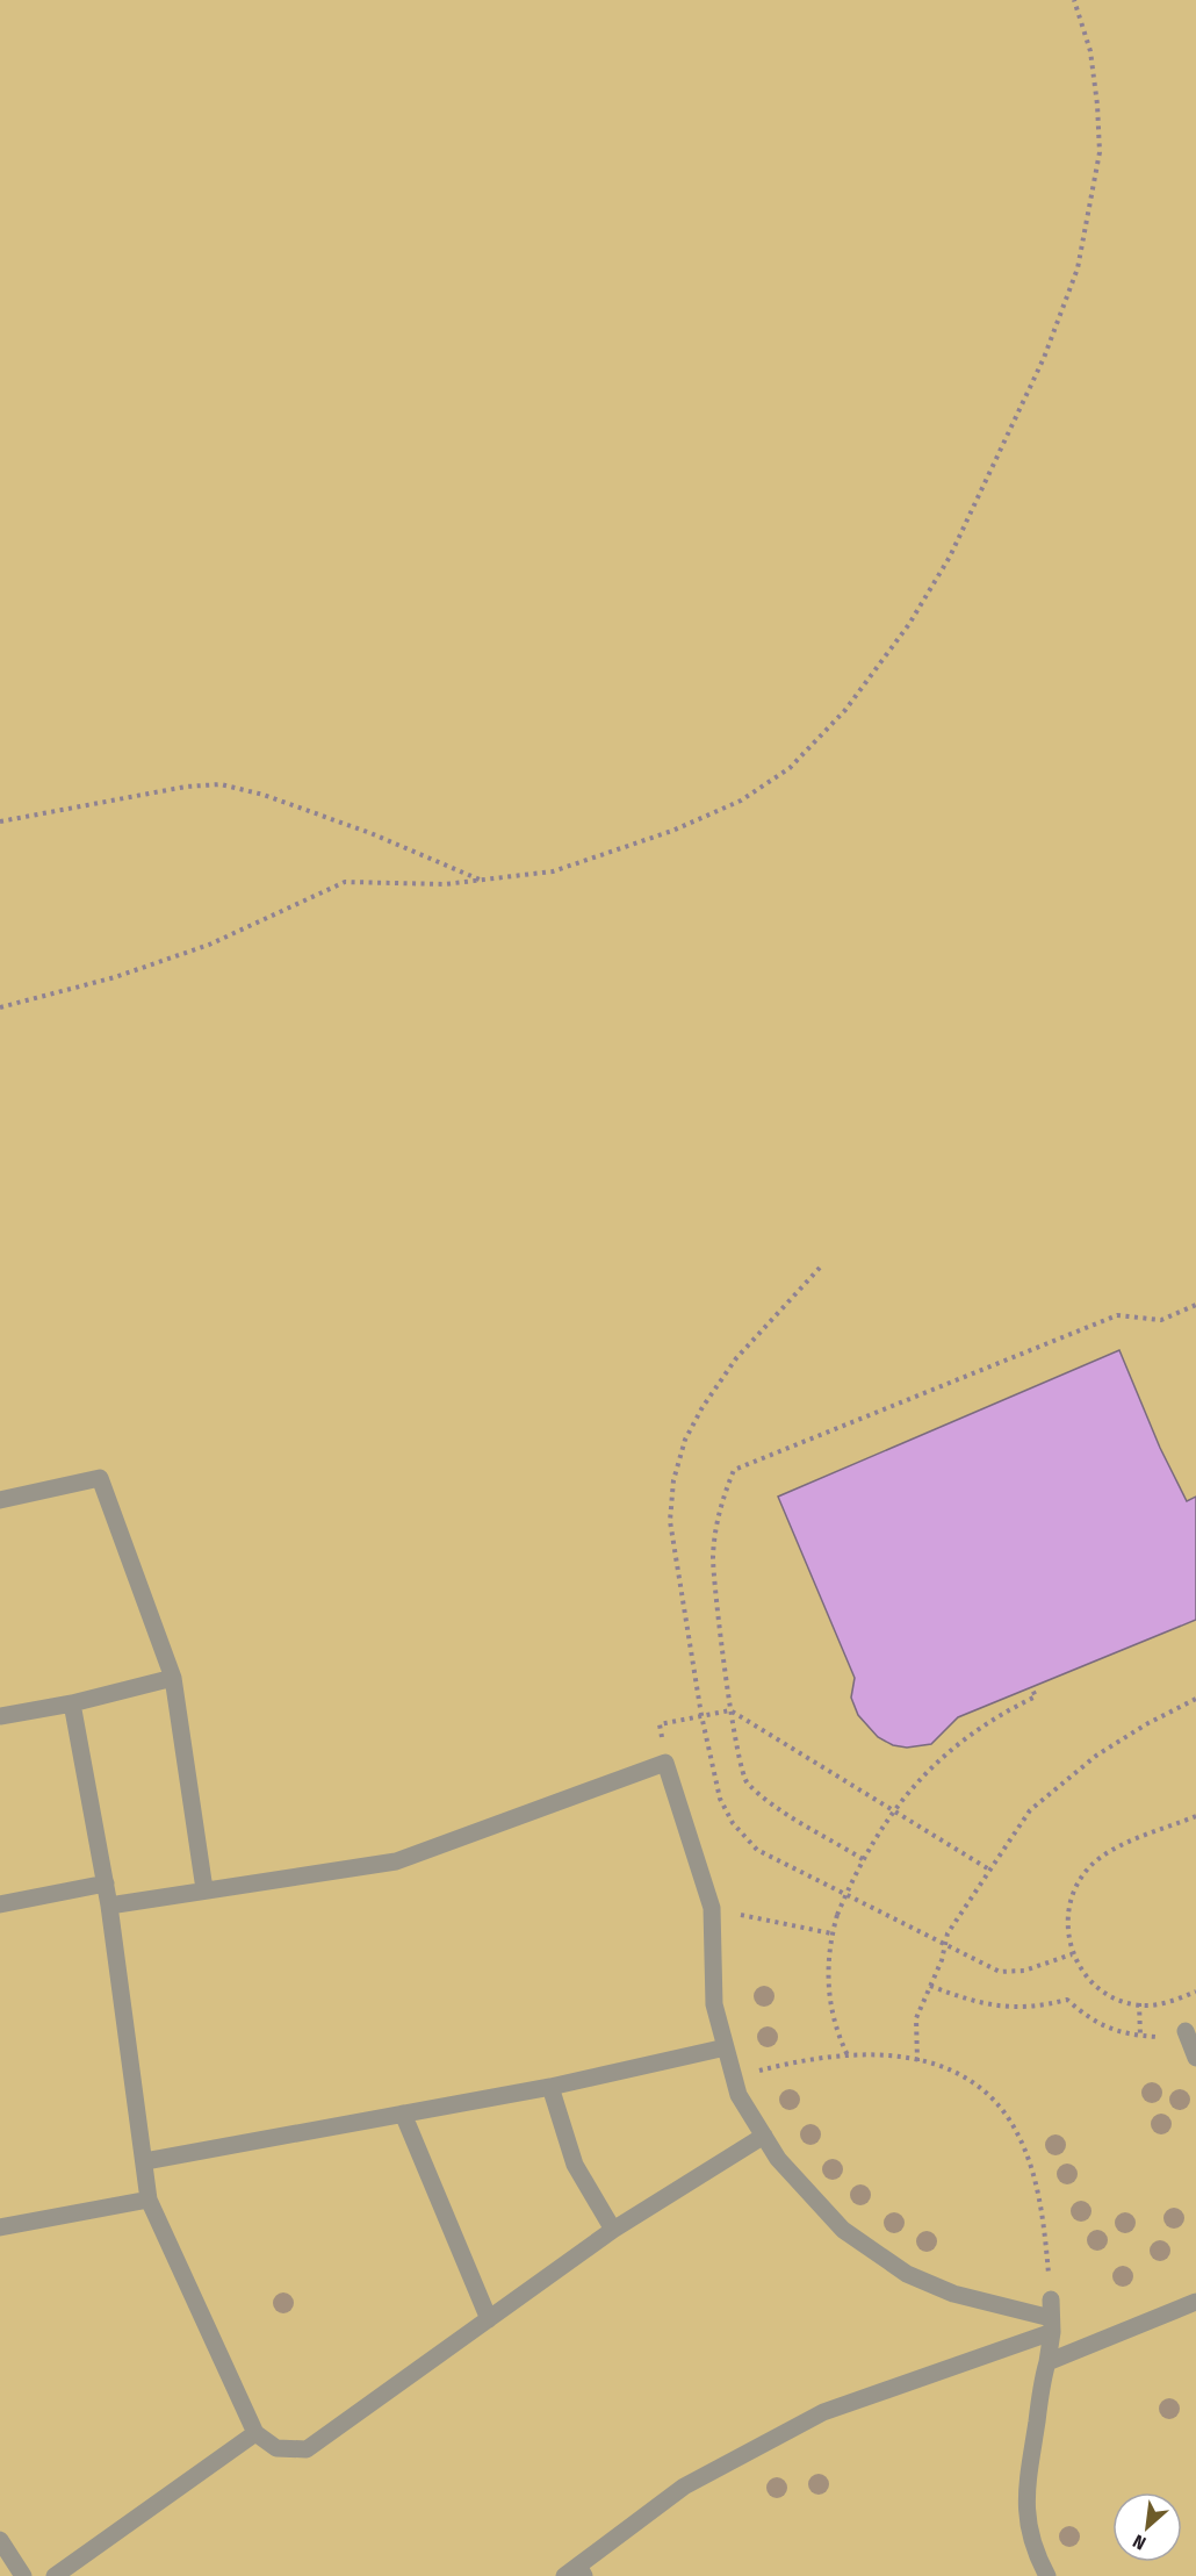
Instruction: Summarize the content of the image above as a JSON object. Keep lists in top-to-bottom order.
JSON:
{
  "north": "bottom left"
}
